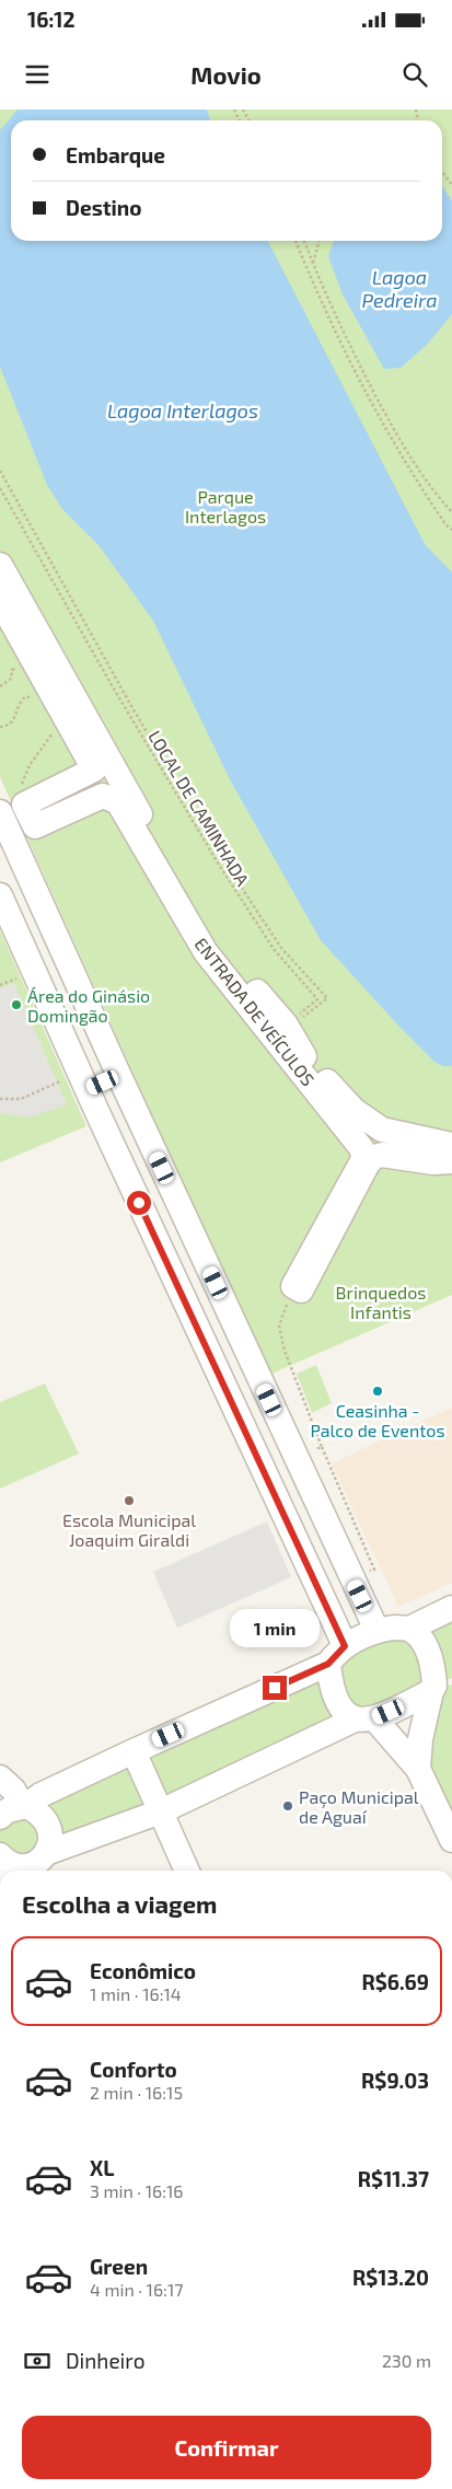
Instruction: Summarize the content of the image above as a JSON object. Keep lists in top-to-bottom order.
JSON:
{
  "streets": {
    "street": ["ENTRADA DE VEÍCULOS"],
    "path": ["LOCAL DE CAMINHADA"]
  },
  "crossings": [
    ["LOCAL DE CAMINHADA", "ENTRADA DE VEÍCULOS"]
  ],
  "water": ["Lagoa Pedreira", "Lagoa Interlagos"],
  "parks": ["Parque Interlagos", "Brinquedos Infantis"],
  "places": [
    "Área do Ginásio Domingão",
    "Ceasinha - Palco de Eventos",
    "Escola Municipal Joaquim Giraldi",
    "Paço Municipal de Aguaí"
  ],
  "page": {
    "status": "16:12",
    "header": "Movio",
    "banner": ["Embarque", "Destino"],
    "bubble": "1 min",
    "heading": "Escolha a viagem",
    "list": [
      {
        "name": "Econômico",
        "note": "1 min · 16:14",
        "value": "R$6.69"
      },
      {
        "name": "Conforto",
        "note": "2 min · 16:15",
        "value": "R$9.03"
      },
      {
        "name": "XL",
        "note": "3 min · 16:16",
        "value": "R$11.37"
      },
      {
        "name": "Green",
        "note": "4 min · 16:17",
        "value": "R$13.20"
      }
    ],
    "pay": ["Dinheiro", "230 m"],
    "buttons": "Confirmar"
  }
}
